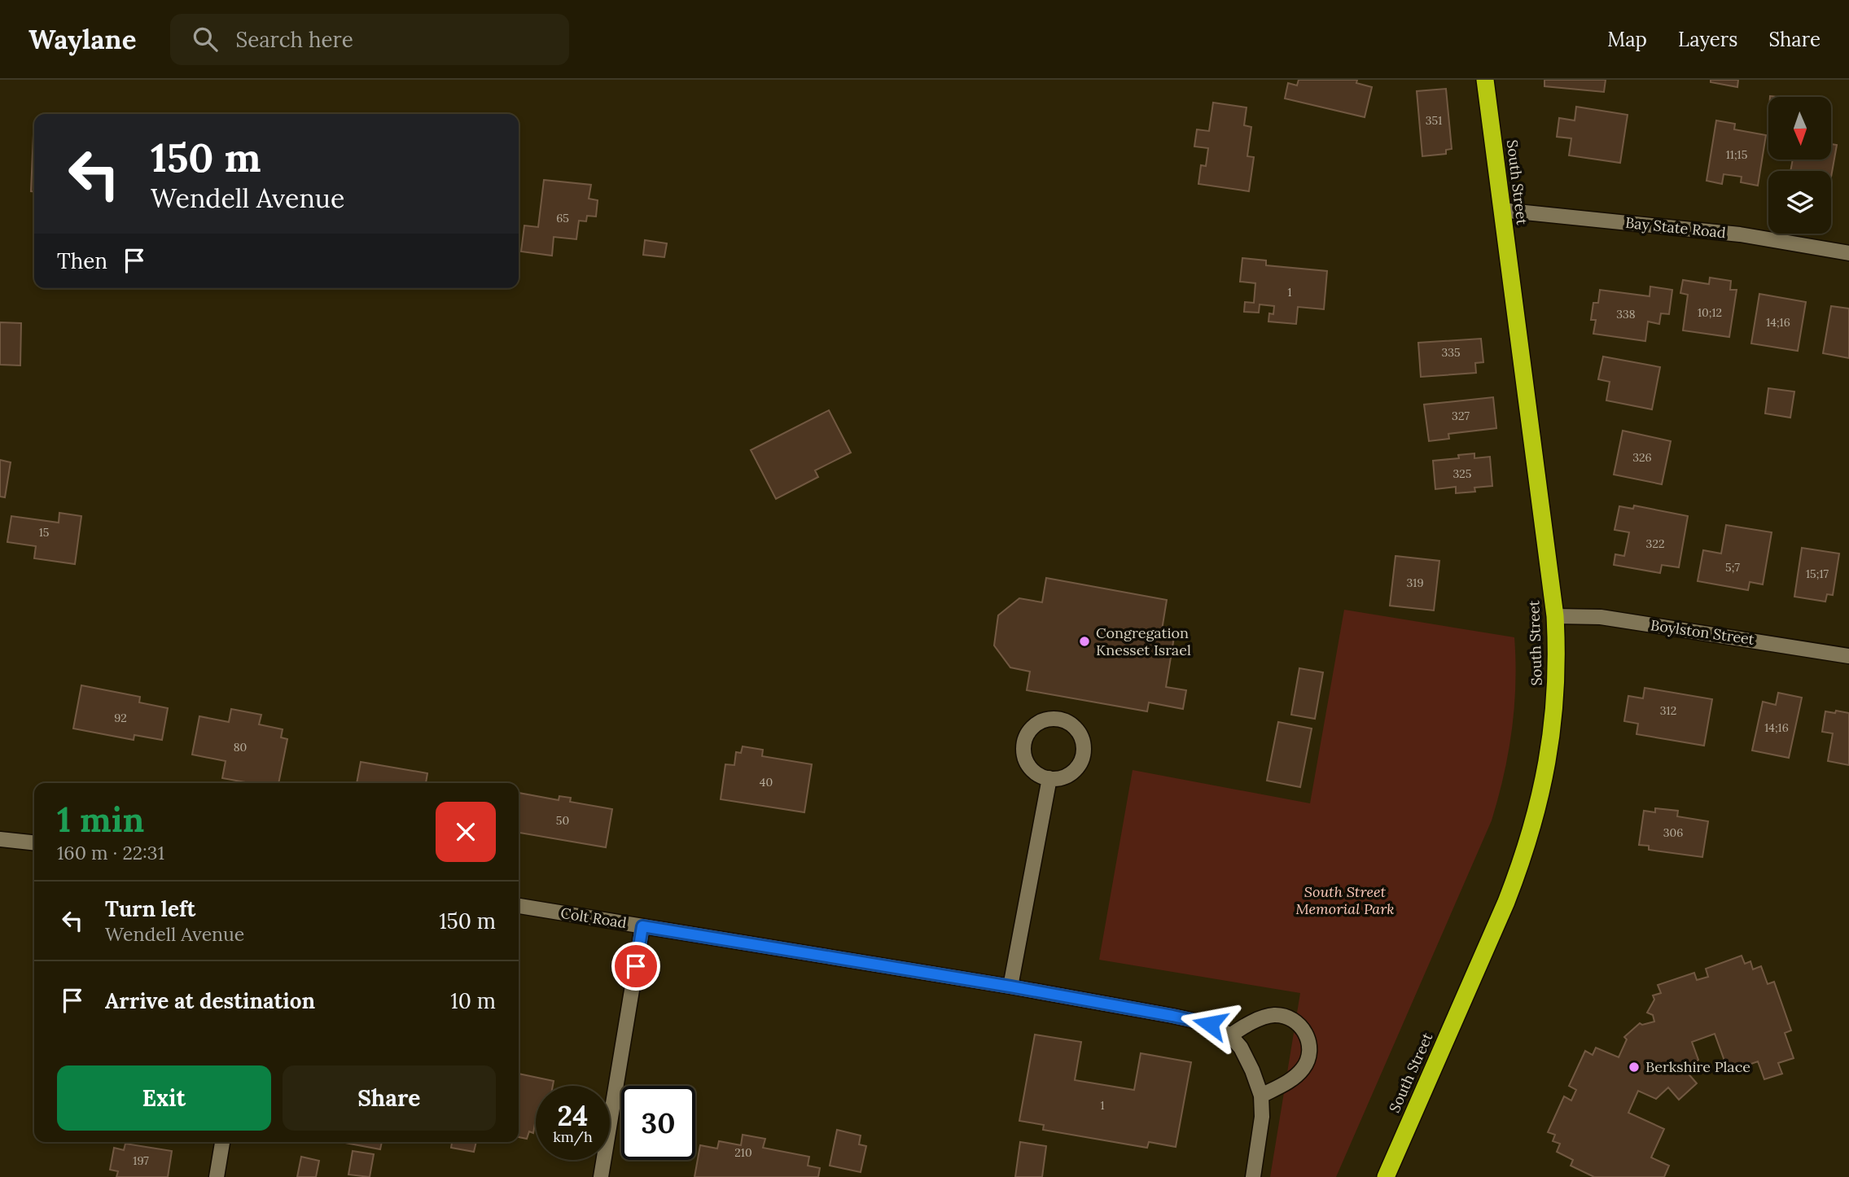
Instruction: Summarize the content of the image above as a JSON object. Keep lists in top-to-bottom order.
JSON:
{
  "streets": {
    "highway": ["South Street"],
    "street": ["Bay State Road", "Boylston Street", "Colt Road"]
  },
  "crossings": [
    ["South Street", "Bay State Road"],
    ["South Street", "Boylston Street"]
  ],
  "parks": ["South Street Memorial Park"],
  "places": ["Congregation Knesset Israel", "Berkshire Place"],
  "house_numbers": [
    "351",
    "11;15",
    "65",
    "1",
    "10;12",
    "338",
    "14;16",
    "335",
    "327",
    "326",
    "325",
    "15",
    "322",
    "5;7",
    "15;17",
    "319",
    "312",
    "92",
    "14;16",
    "80",
    "40",
    "50",
    "306",
    "1",
    "210",
    "197"
  ],
  "north": "bottom",
  "page": {
    "header": "Waylane",
    "search": "Search here",
    "nav": ["Map", "Layers", "Share"],
    "turn": ["150 m", "Wendell Avenue"],
    "then": "Then",
    "heading": ["1 min", "160 m · 22:31"],
    "list": [
      {
        "name": "Turn left",
        "note": "Wendell Avenue",
        "value": "150 m"
      },
      {
        "name": "Arrive at destination",
        "value": "10 m"
      }
    ],
    "buttons": ["Exit", "Share"],
    "speed": "24 km/h",
    "limit": "30"
  }
}
